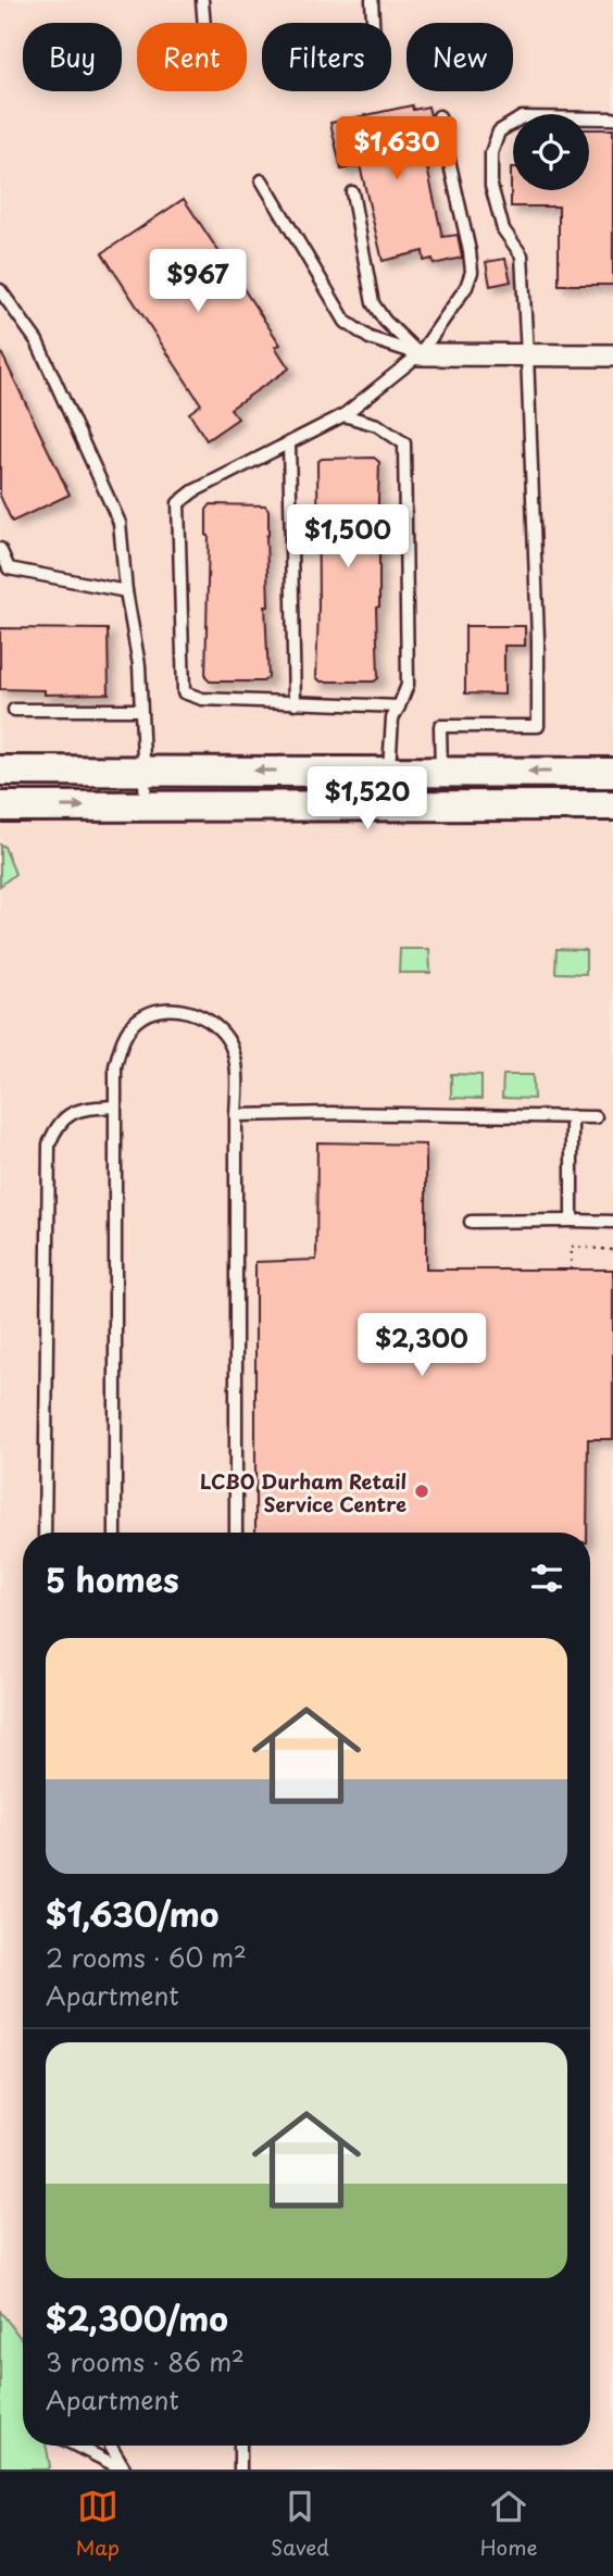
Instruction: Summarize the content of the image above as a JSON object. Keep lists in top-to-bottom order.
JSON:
{
  "places": ["LCBO Durham Retail Service Centre"],
  "page": {
    "chip": [
      "Buy",
      "Rent",
      "Filters",
      "New"
    ],
    "price": [
      "$1,630",
      "$967",
      "$1,500",
      "$1,520",
      "$2,300"
    ],
    "heading": "5 homes",
    "list": [
      {
        "name": "$1,630/mo",
        "note": "2 rooms · 60 m² · Apartment"
      },
      {
        "name": "$2,300/mo",
        "note": "3 rooms · 86 m² · Apartment"
      }
    ],
    "tabs": ["Map", "Saved", "Home"]
  }
}
